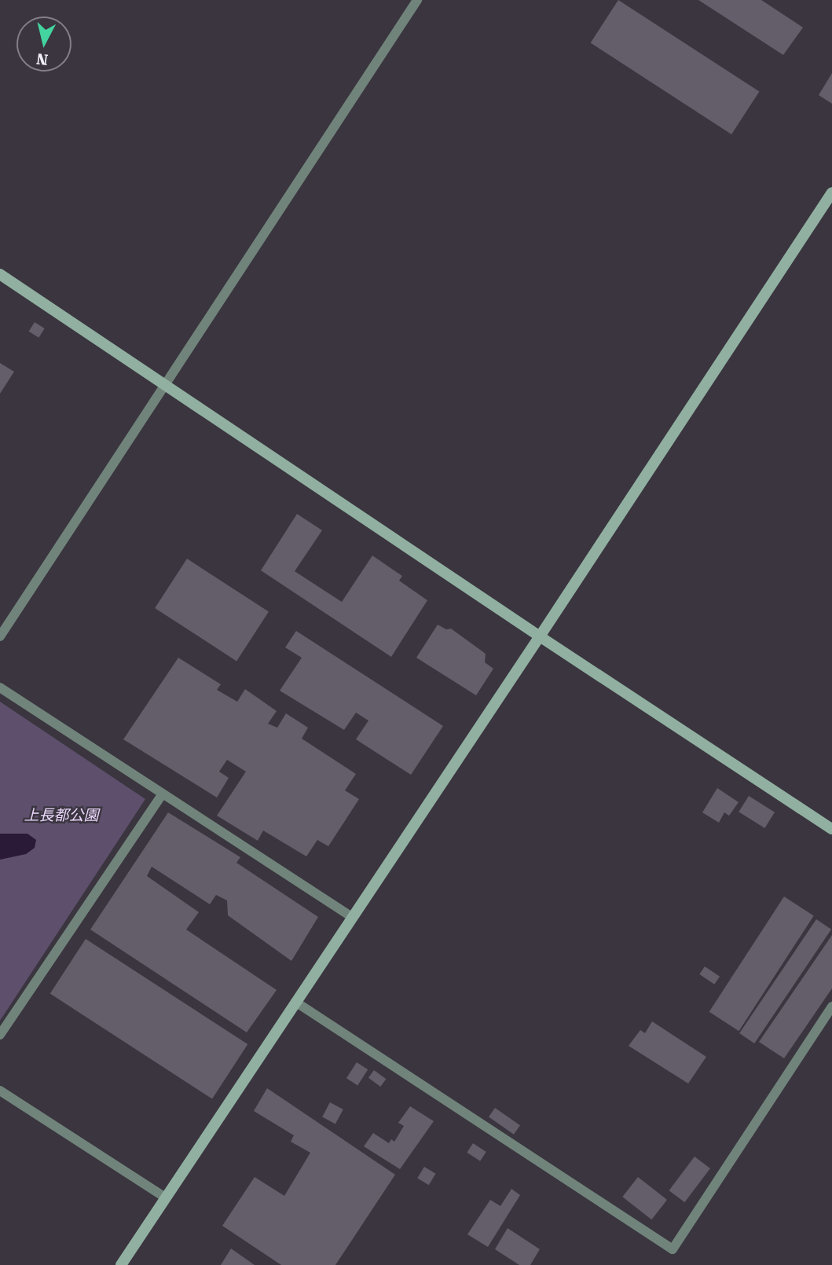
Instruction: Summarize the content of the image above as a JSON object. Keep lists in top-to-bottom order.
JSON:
{
  "parks": ["上長都公園"],
  "north": "bottom"
}
